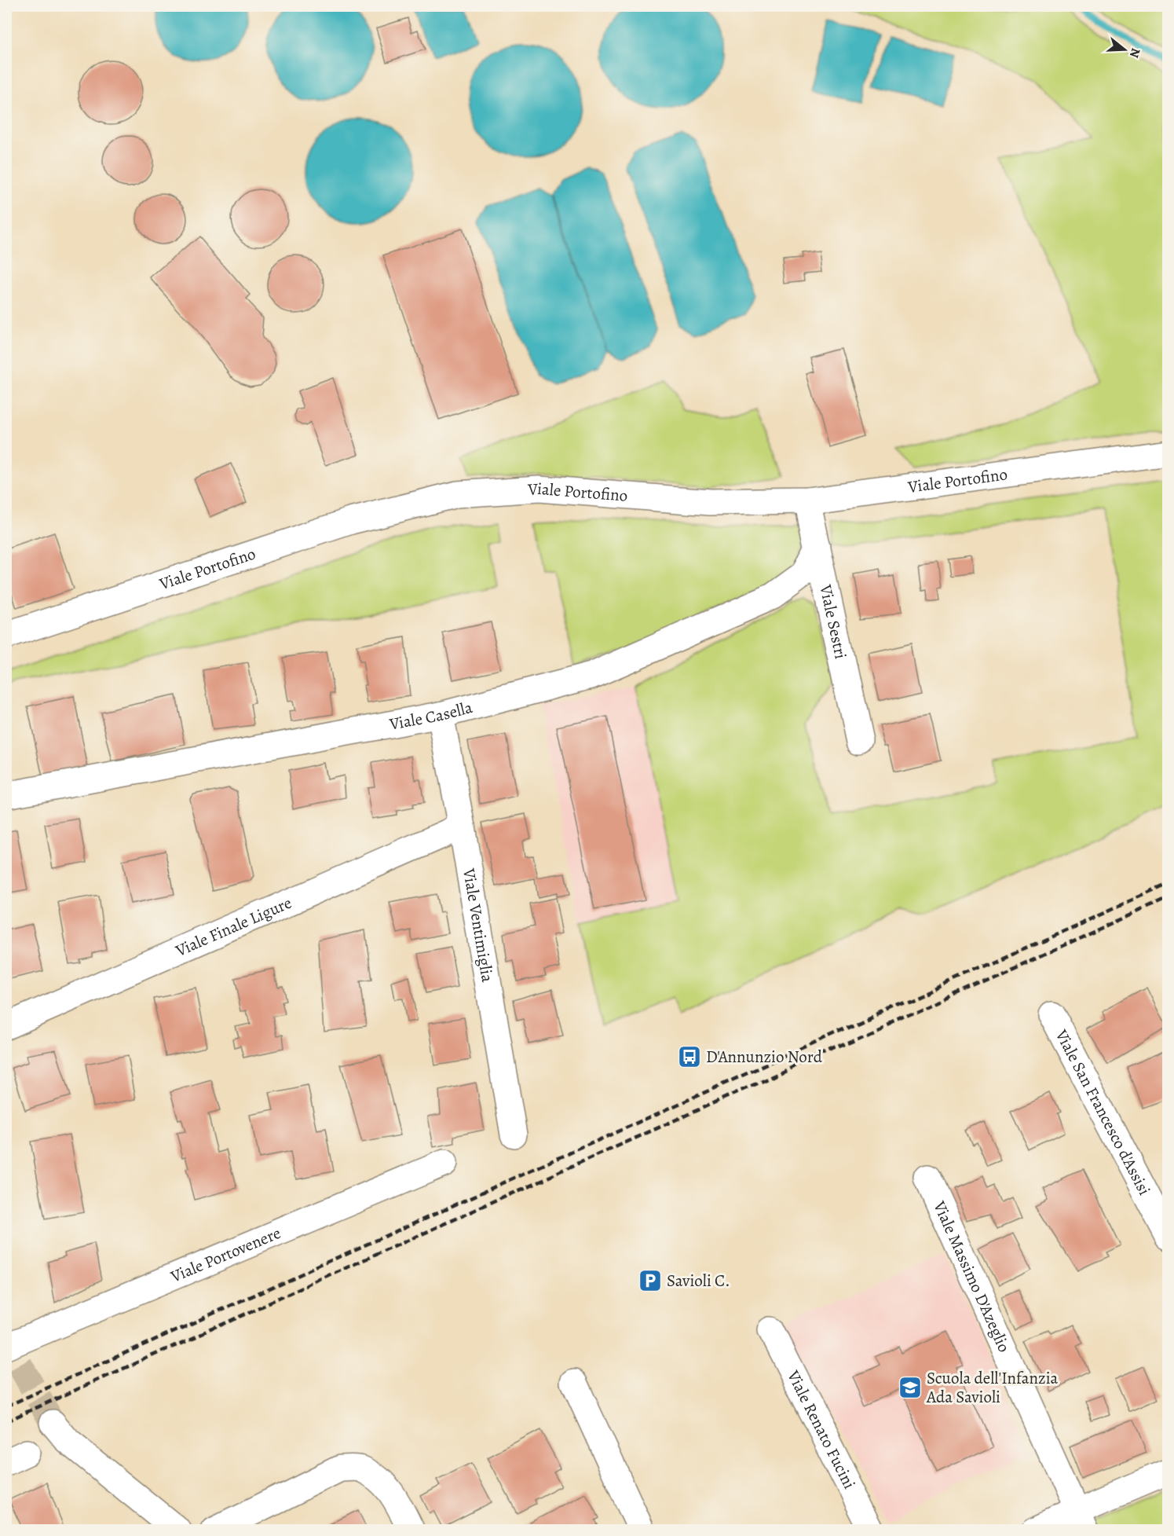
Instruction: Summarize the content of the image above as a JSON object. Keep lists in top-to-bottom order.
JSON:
{
  "streets": {
    "street": [
      "Viale Portofino",
      "Viale Sestri",
      "Viale Casella",
      "Viale Ventimiglia",
      "Viale Finale Ligure",
      "Viale San Francesco d'Assisi",
      "Viale Portovenere",
      "Viale Massimo D'Azeglio",
      "Viale Renato Fucini"
    ]
  },
  "crossings": [
    ["Viale Portofino", "Viale Sestri"],
    ["Viale Sestri", "Viale Casella"],
    ["Viale Casella", "Viale Ventimiglia"],
    ["Viale Ventimiglia", "Viale Finale Ligure"]
  ],
  "places": {
    "bus stop": ["D'Annunzio Nord"],
    "parking": ["Savioli C."],
    "school or university": ["Scuola dell'Infanzia Ada Savioli"]
  },
  "north": "right"
}
